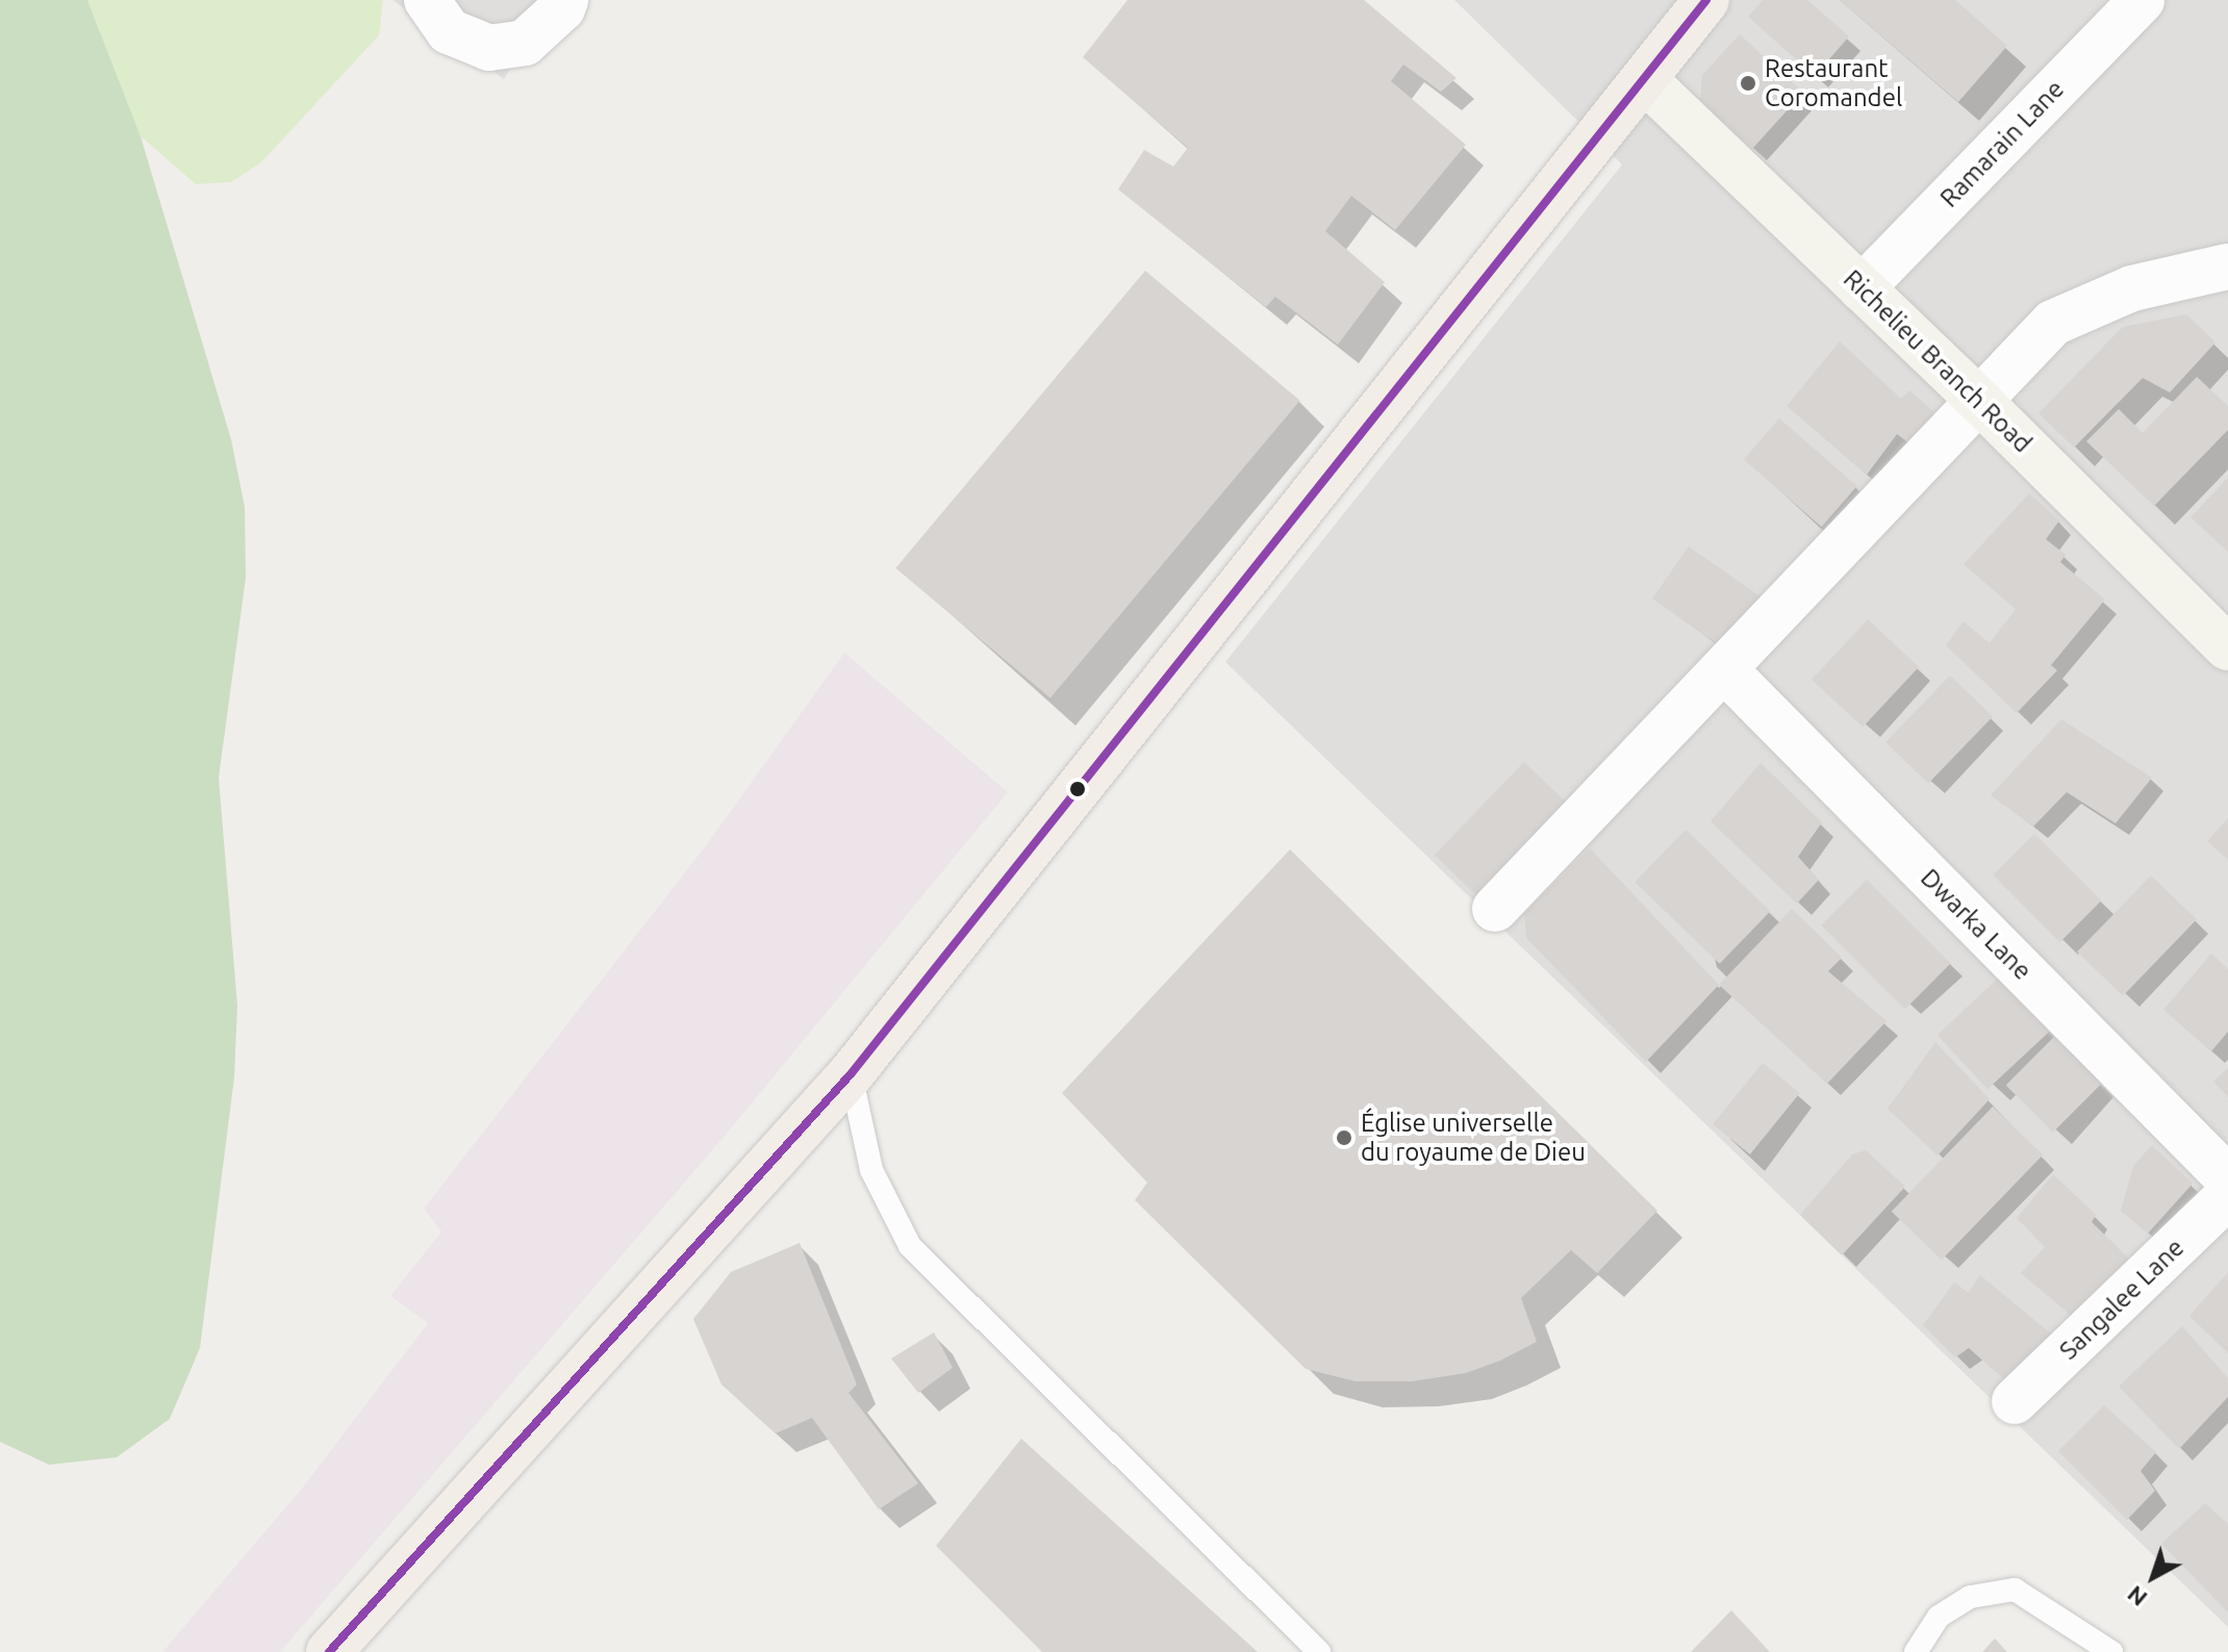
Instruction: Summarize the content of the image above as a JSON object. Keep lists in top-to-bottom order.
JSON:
{
  "streets": {
    "main road": ["Richelieu Branch Road"],
    "street": ["Ramarain Lane", "Dwarka Lane", "Sangalee Lane"]
  },
  "crossings": [
    ["Ramarain Lane", "Richelieu Branch Road"]
  ],
  "places": ["Restaurant Coromandel", "Église universelle du royaume de Dieu"],
  "north": "bottom left"
}
